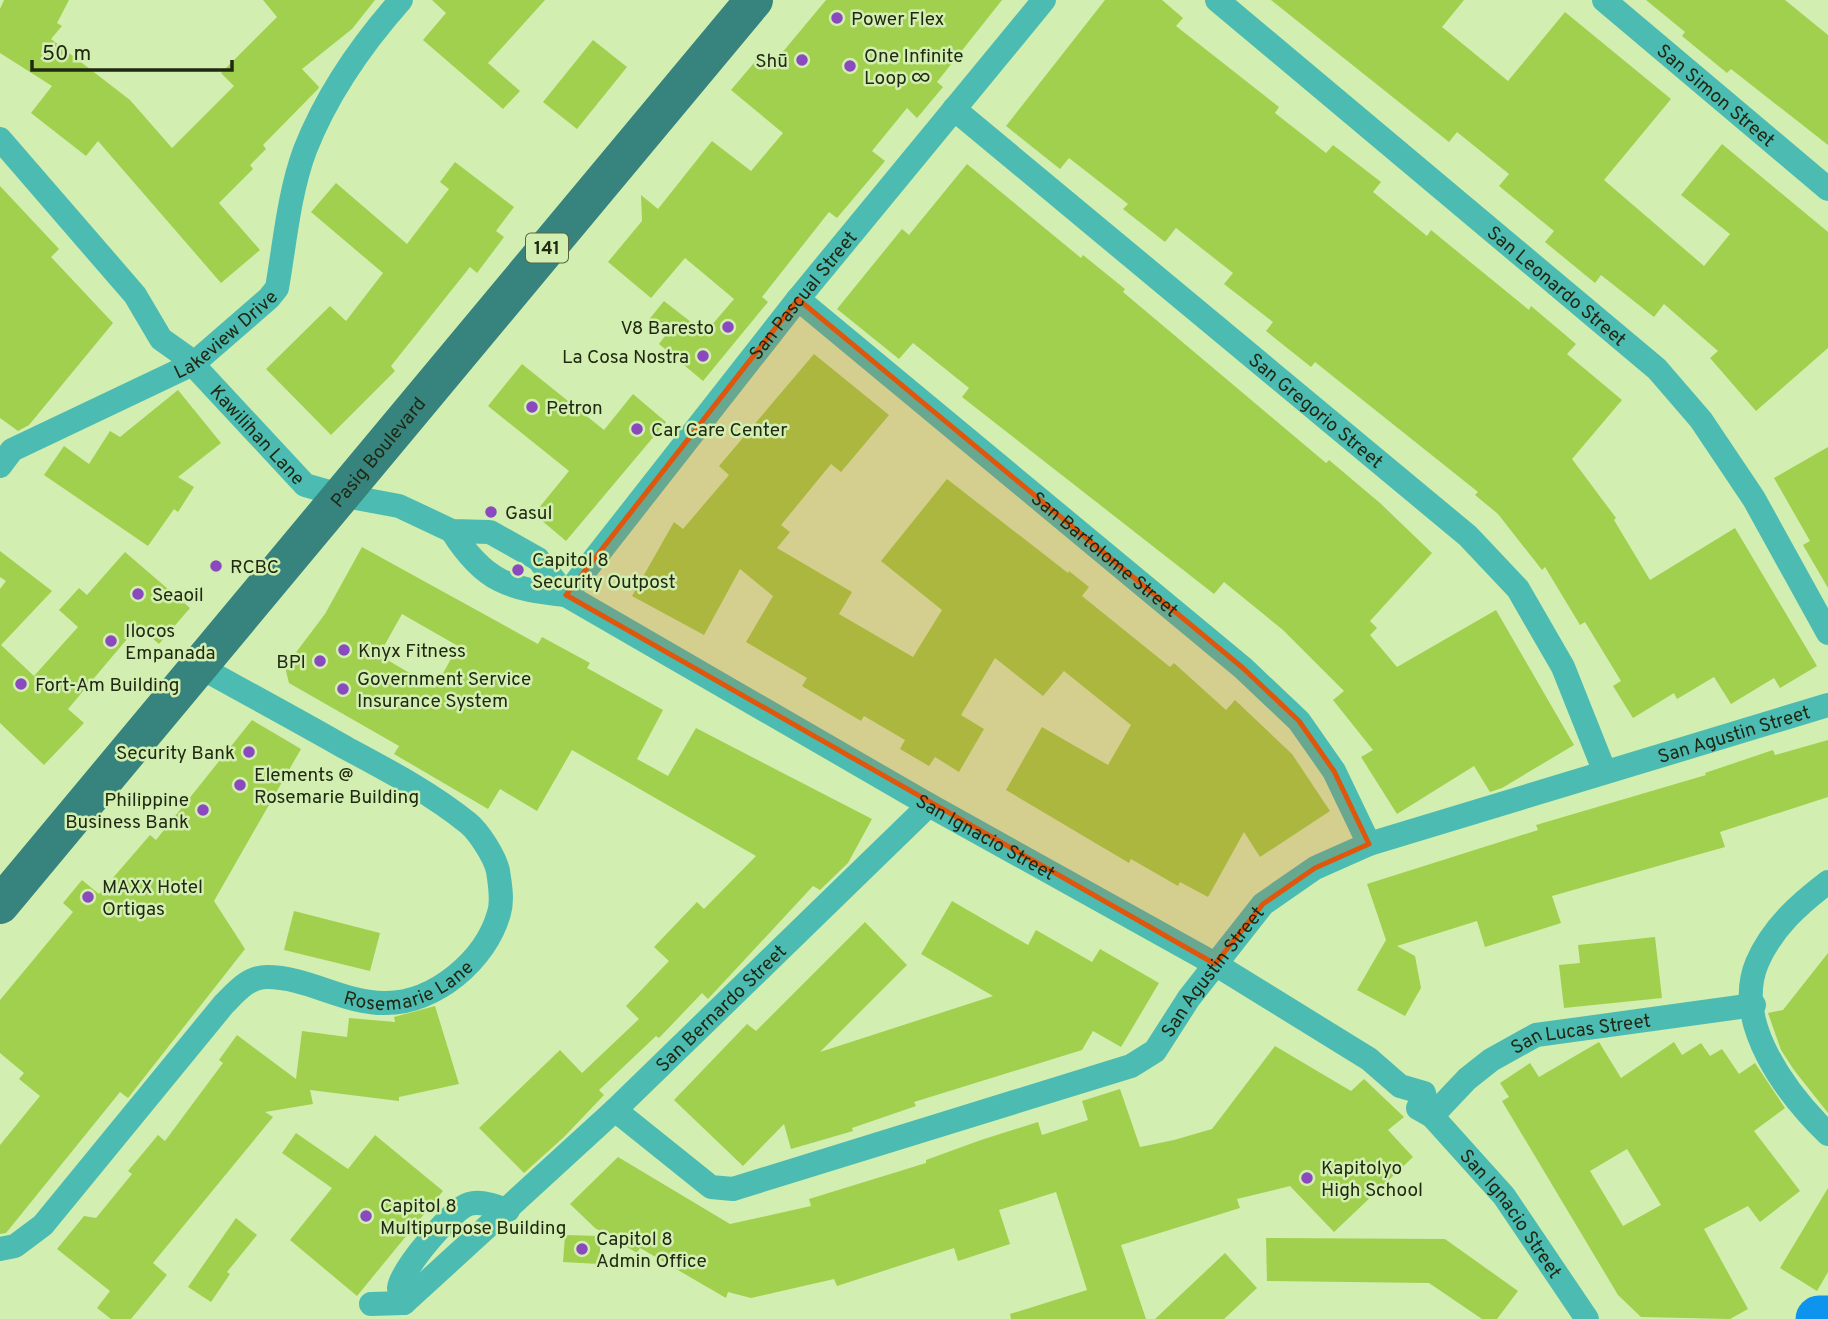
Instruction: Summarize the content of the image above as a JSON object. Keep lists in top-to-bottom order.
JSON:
{
  "streets": {
    "main road": ["141", "Pasig Boulevard"],
    "street": [
      "San Simon Street",
      "San Leonardo Street",
      "San Pascual Street",
      "Lakeview Drive",
      "San Gregorio Street",
      "Kawilihan Lane",
      "San Bartolome Street",
      "San Agustin Street",
      "San Ignacio Street",
      "Rosemarie Lane",
      "San Bernardo Street",
      "San Lucas Street"
    ]
  },
  "crossings": [
    ["San Pascual Street", "San Gregorio Street"],
    ["San Pascual Street", "San Bartolome Street"],
    ["San Pascual Street", "San Ignacio Street"],
    ["Lakeview Drive", "Kawilihan Lane"],
    ["San Gregorio Street", "San Agustin Street"],
    ["Kawilihan Lane", "Pasig Boulevard"],
    ["Kawilihan Lane", "San Ignacio Street"],
    ["Pasig Boulevard", "San Ignacio Street"],
    ["Pasig Boulevard", "Rosemarie Lane"],
    ["San Bartolome Street", "San Agustin Street"],
    ["San Agustin Street", "San Ignacio Street"],
    ["San Agustin Street", "San Bernardo Street"],
    ["San Ignacio Street", "San Bernardo Street"],
    ["San Ignacio Street", "San Lucas Street"]
  ],
  "places": [
    "Power Flex",
    "Shū",
    "One Infinite Loop ∞",
    "V8 Baresto",
    "La Cosa Nostra",
    "Petron",
    "Car Care Center",
    "Gasul",
    "RCBC",
    "Capitol 8 Security Outpost",
    "Seaoil",
    "Ilocos Empanada",
    "Knyx Fitness",
    "BPI",
    "Fort-Am Building",
    "Government Service Insurance System",
    "Security Bank",
    "Elements @ Rosemarie Building",
    "Philippine Business Bank",
    "MAXX Hotel Ortigas",
    "Kapitolyo High School",
    "Capitol 8 Multipurpose Building",
    "Capitol 8 Admin Office"
  ],
  "scale_bar": "50 m"
}
